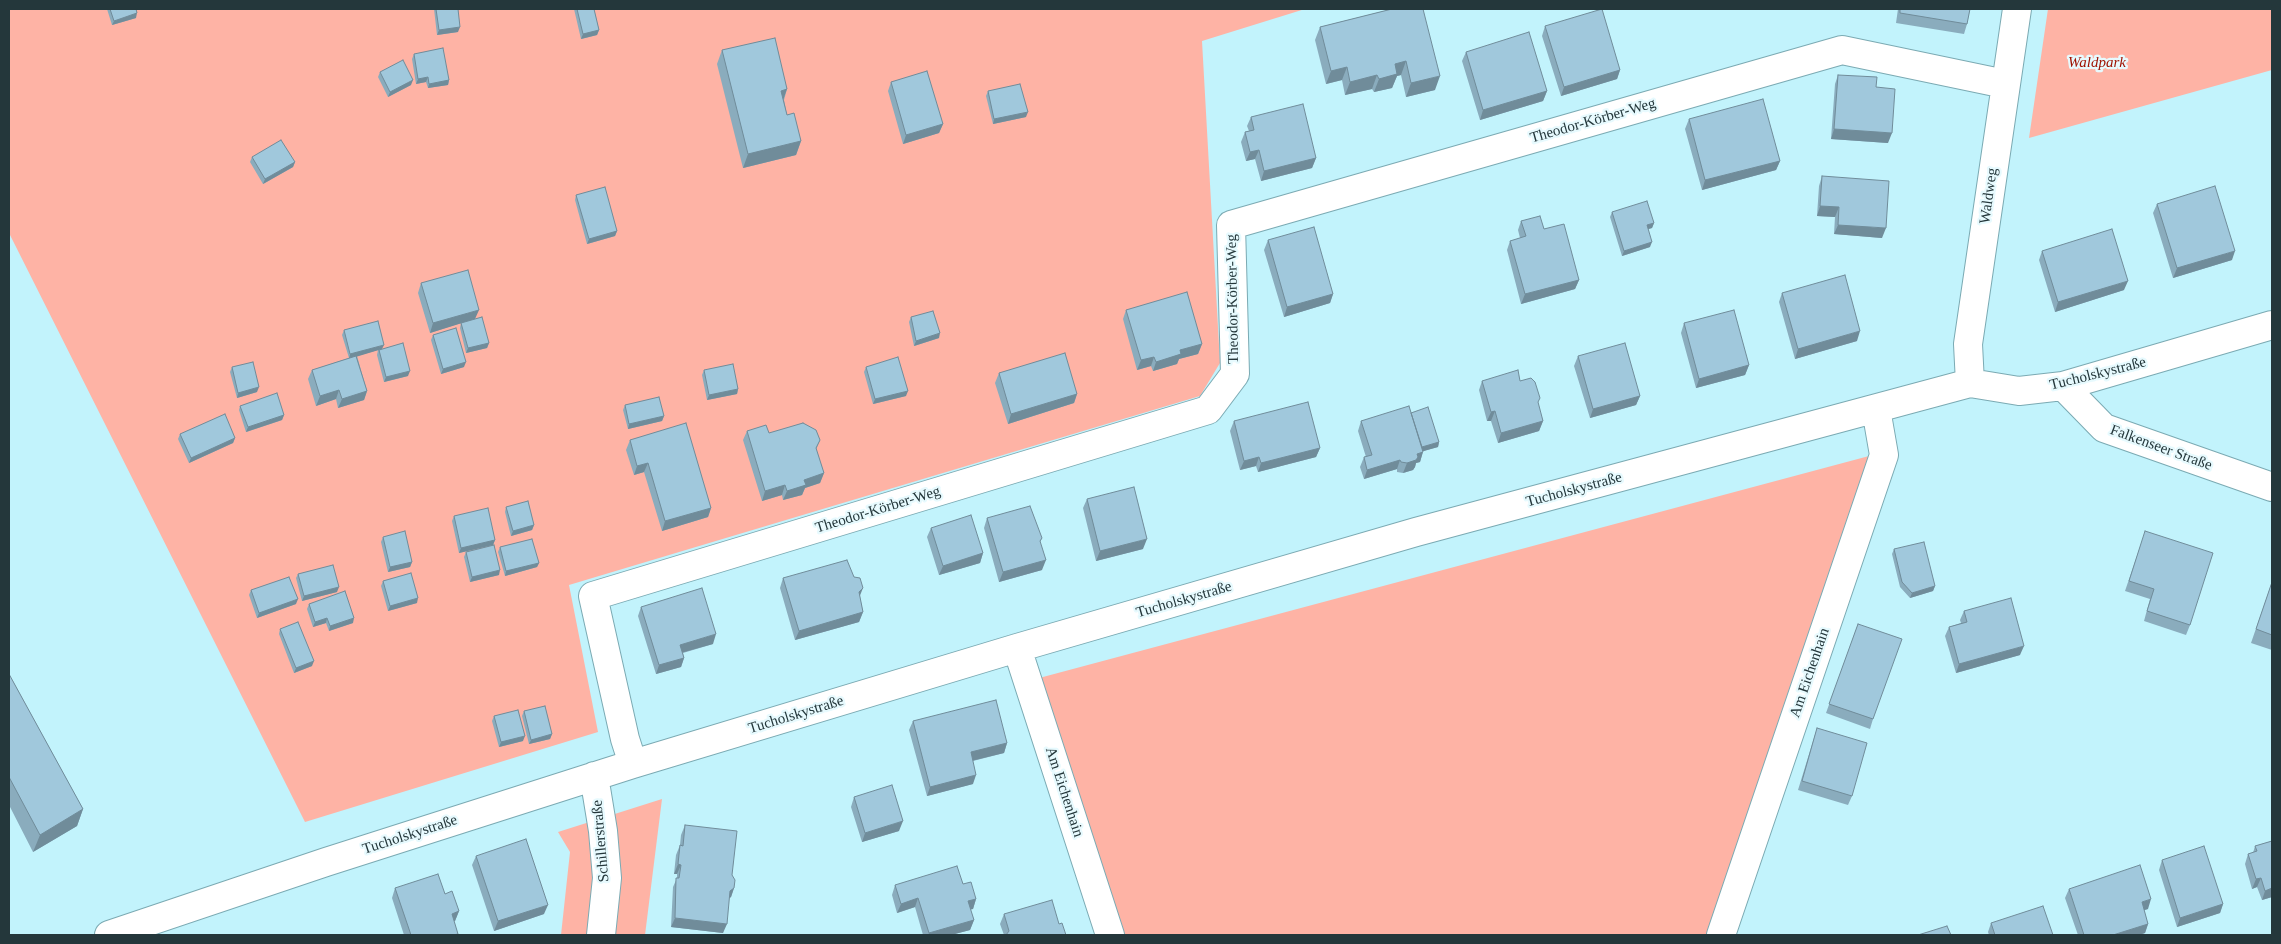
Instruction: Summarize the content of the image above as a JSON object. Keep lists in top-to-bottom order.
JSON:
{
  "streets": {
    "street": [
      "Theodor-Körber-Weg",
      "Waldweg",
      "Tucholskystraße",
      "Falkenseer Straße",
      "Am Eichenhain",
      "Schillerstraße"
    ]
  },
  "crossings": [
    ["Theodor-Körber-Weg", "Waldweg"],
    ["Theodor-Körber-Weg", "Tucholskystraße"],
    ["Waldweg", "Tucholskystraße"],
    ["Tucholskystraße", "Falkenseer Straße"],
    ["Tucholskystraße", "Am Eichenhain"],
    ["Tucholskystraße", "Schillerstraße"]
  ],
  "parks": ["Waldpark"]
}
